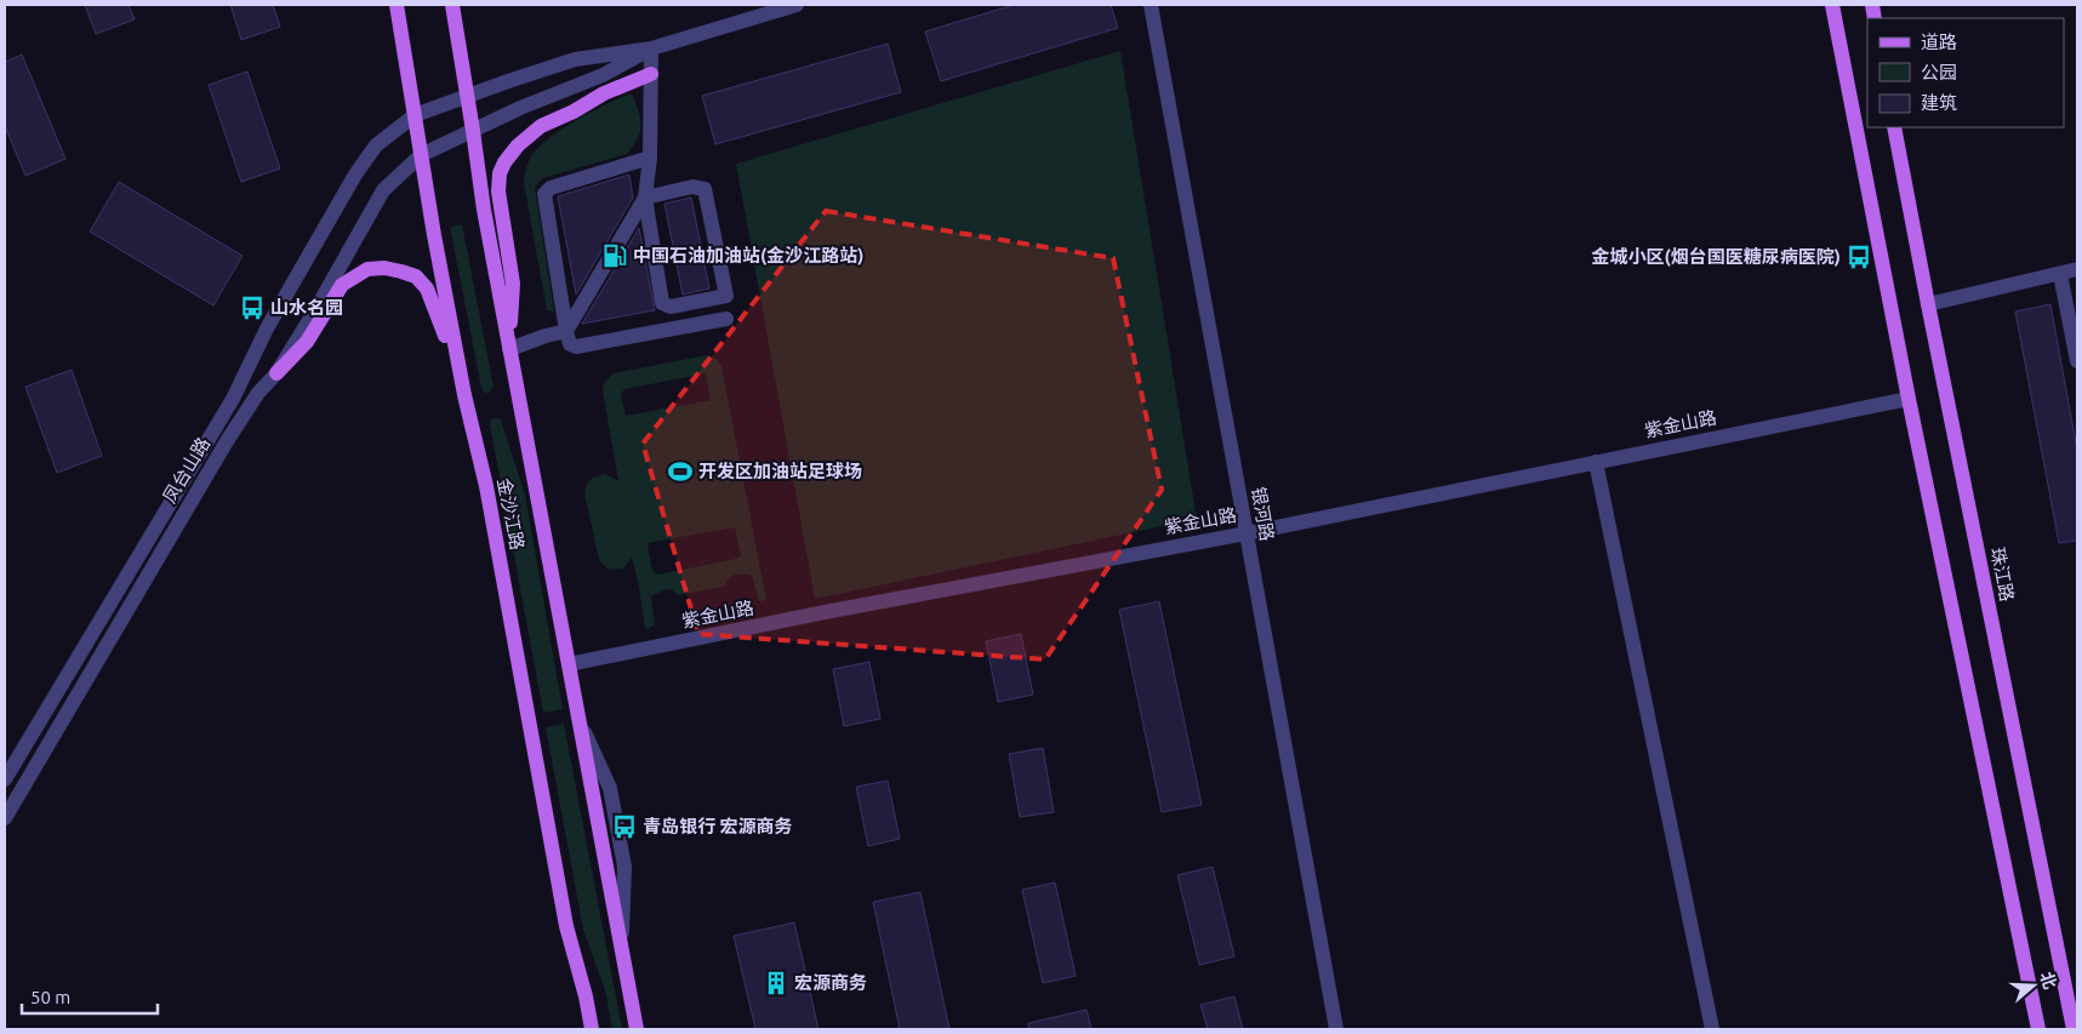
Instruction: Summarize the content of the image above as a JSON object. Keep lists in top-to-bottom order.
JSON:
{
  "streets": {
    "main road": ["金沙江路", "珠江路"],
    "street": ["紫金山路", "凤台山路", "银河路"]
  },
  "crossings": [
    ["紫金山路", "金沙江路"],
    ["紫金山路", "银河路"],
    ["凤台山路", "金沙江路"]
  ],
  "places": {
    "fuel station": ["中国石油加油站(金沙江路站)"],
    "bus stop": ["金城小区(烟台国医糖尿病医院)", "山水名园", "青岛银行 宏源商务"],
    "sports": ["开发区加油站足球场"],
    "building": ["宏源商务"]
  },
  "legend": ["道路", "公园", "建筑"],
  "scale_bar": "50 m",
  "north": "right"
}
